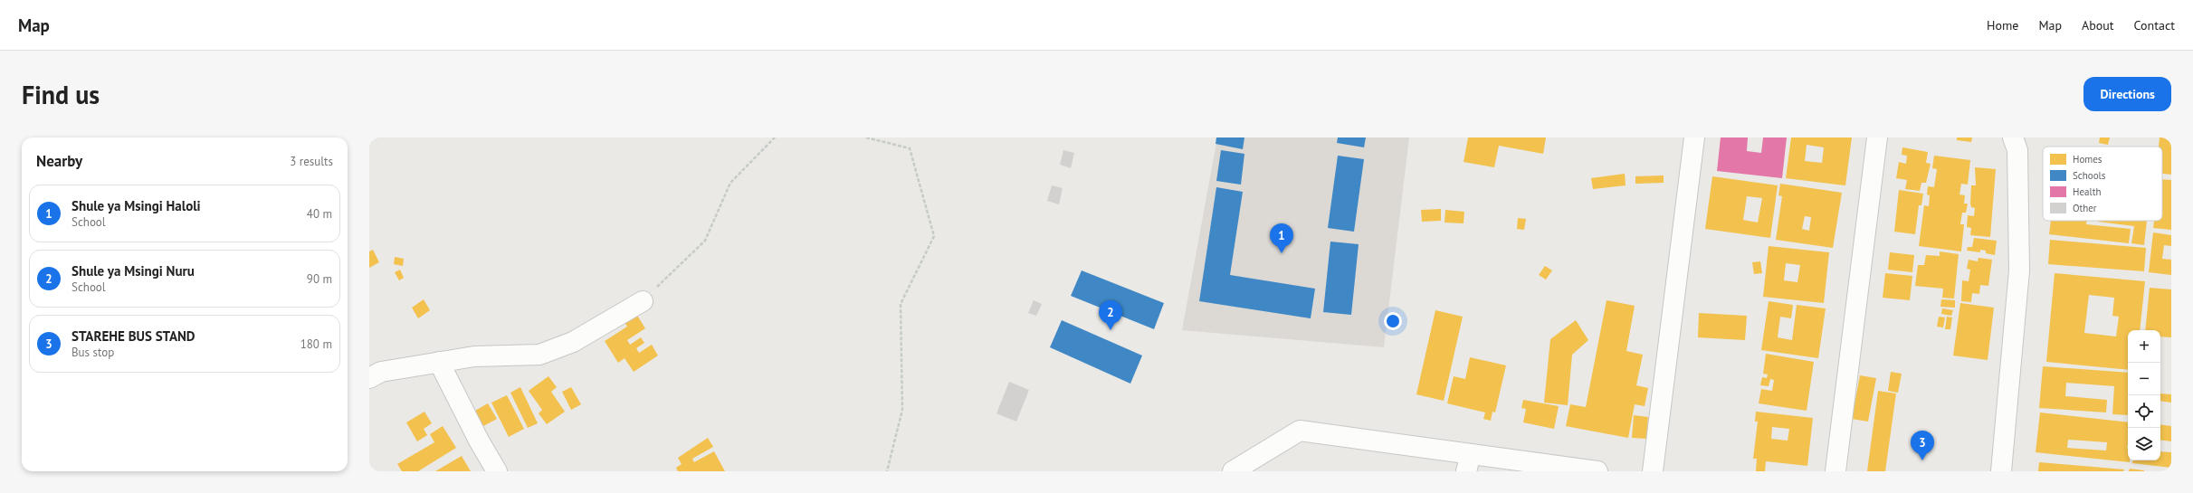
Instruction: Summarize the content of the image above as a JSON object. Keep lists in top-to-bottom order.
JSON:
{
  "legend": [
    "Homes",
    "Schools",
    "Health",
    "Other"
  ],
  "page": {
    "header": "Map",
    "nav": [
      "Home",
      "Map",
      "About",
      "Contact"
    ],
    "buttons": "Directions",
    "title": "Find us",
    "heading": ["Nearby", "3 results"],
    "list": [
      {
        "mark": "1",
        "name": "Shule ya Msingi Haloli",
        "note": "School",
        "value": "40 m"
      },
      {
        "mark": "2",
        "name": "Shule ya Msingi Nuru",
        "note": "School",
        "value": "90 m"
      },
      {
        "mark": "3",
        "name": "STAREHE BUS STAND",
        "note": "Bus stop",
        "value": "180 m"
      }
    ],
    "pins": ["1", "2", "3"],
    "map_buttons": ["+", "−"]
  }
}
